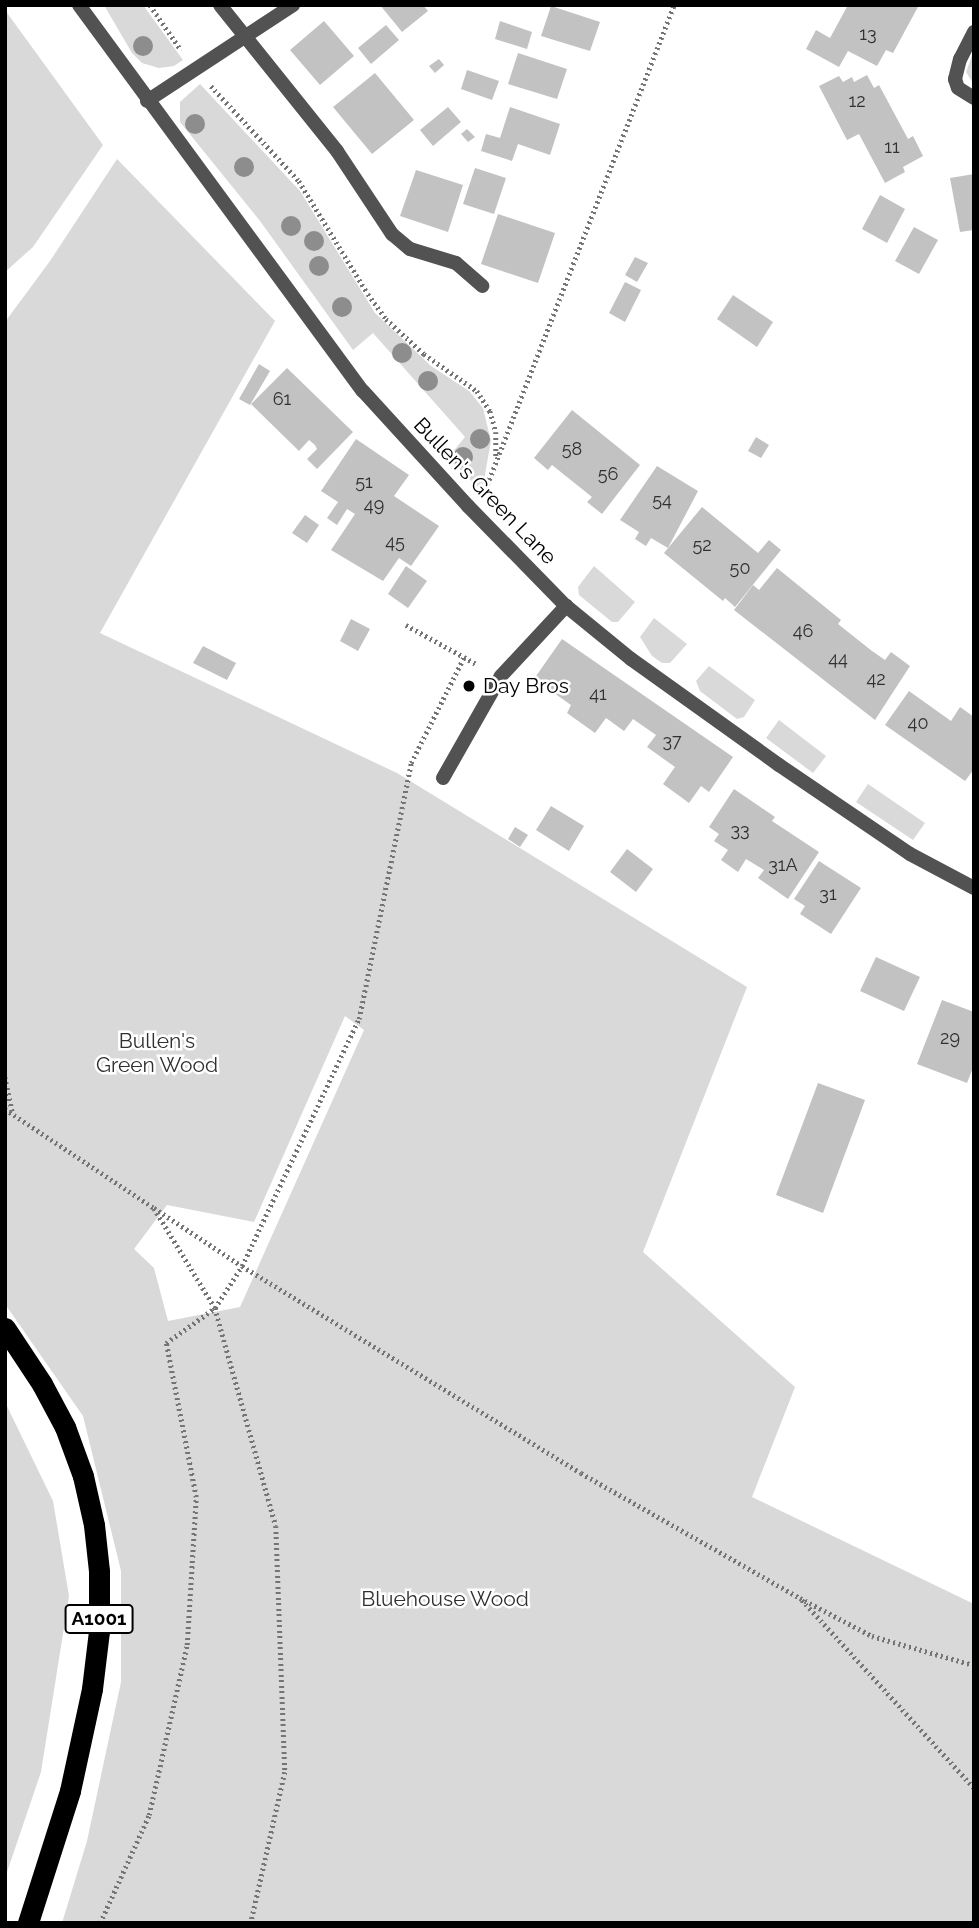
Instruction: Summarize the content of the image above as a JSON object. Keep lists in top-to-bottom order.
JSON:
{
  "streets": {
    "highway": ["A1001"],
    "street": ["Bullen's Green Lane"]
  },
  "parks": ["Bullen's Green Wood", "Bluehouse Wood"],
  "places": ["Day Bros"],
  "house_numbers": [
    "13",
    "12",
    "11",
    "61",
    "58",
    "56",
    "51",
    "54",
    "49",
    "45",
    "52",
    "50",
    "46",
    "44",
    "42",
    "41",
    "40",
    "37",
    "33",
    "31A",
    "31",
    "29"
  ]
}
